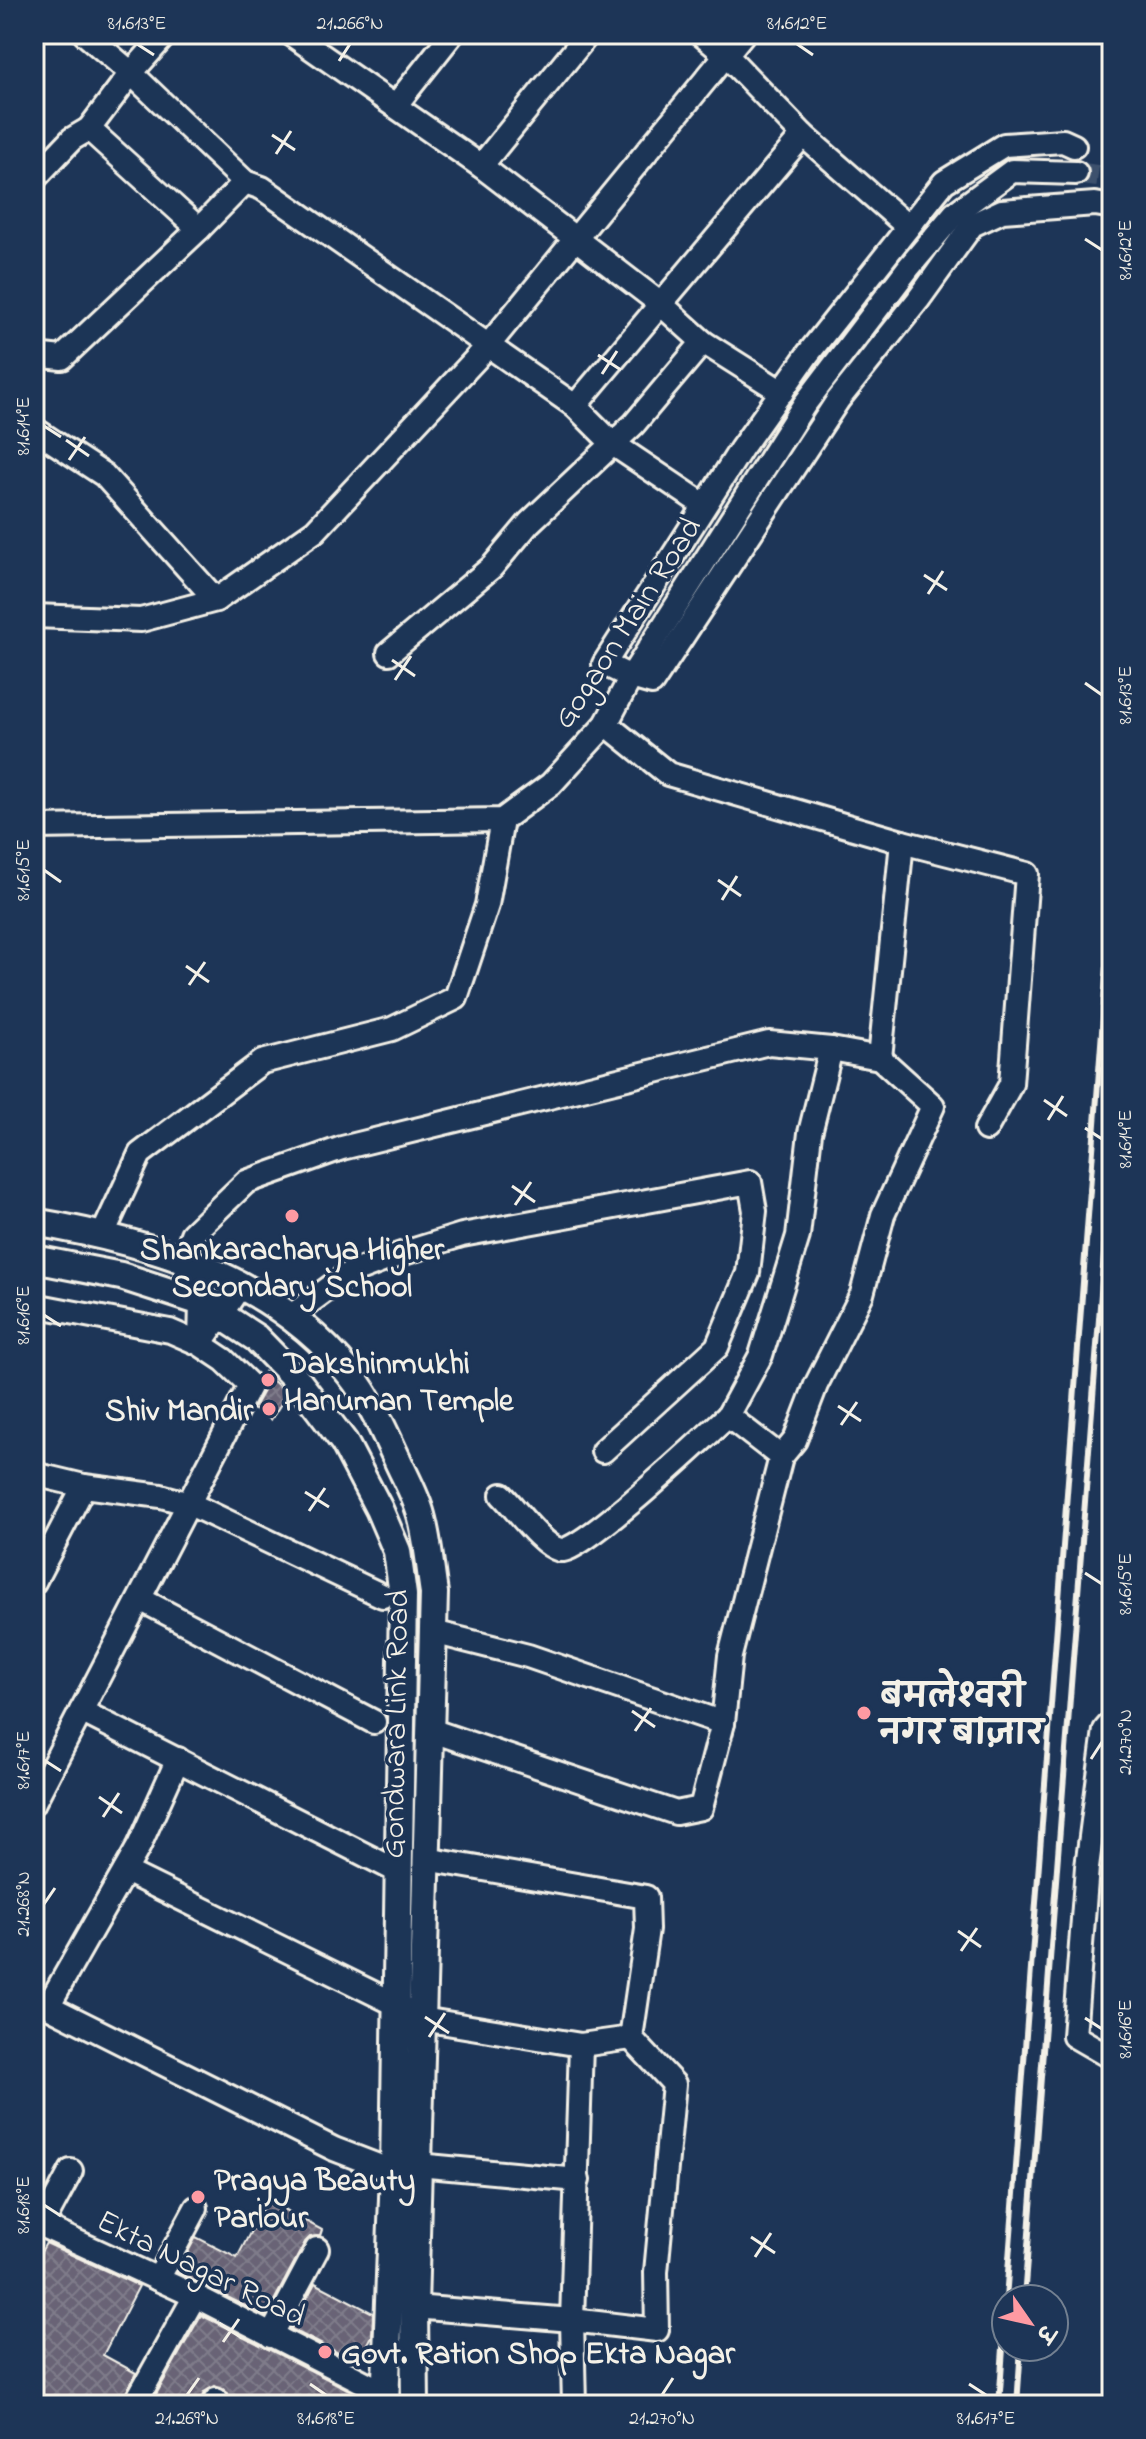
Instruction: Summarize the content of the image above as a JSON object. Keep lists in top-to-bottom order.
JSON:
{
  "streets": {
    "street": ["Gogaon Main Road", "Gondwara Link Road", "Ekta Nagar Road"]
  },
  "places": [
    "Shankaracharya Higher Secondary School",
    "Dakshinmukhi Hanuman Temple",
    "Shiv Mandir",
    "बमलेश्वरी नगर बाज़ार",
    "Pragya Beauty Parlour",
    "Govt. Ration Shop Ekta Nagar"
  ],
  "north": "bottom right",
  "coordinates": [
    "81.613°E",
    "21.266°N",
    "81.612°E",
    "81.614°E",
    "81.615°E",
    "81.616°E",
    "21.270°N",
    "81.617°E",
    "21.268°N",
    "81.618°E",
    "21.269°N"
  ]
}
